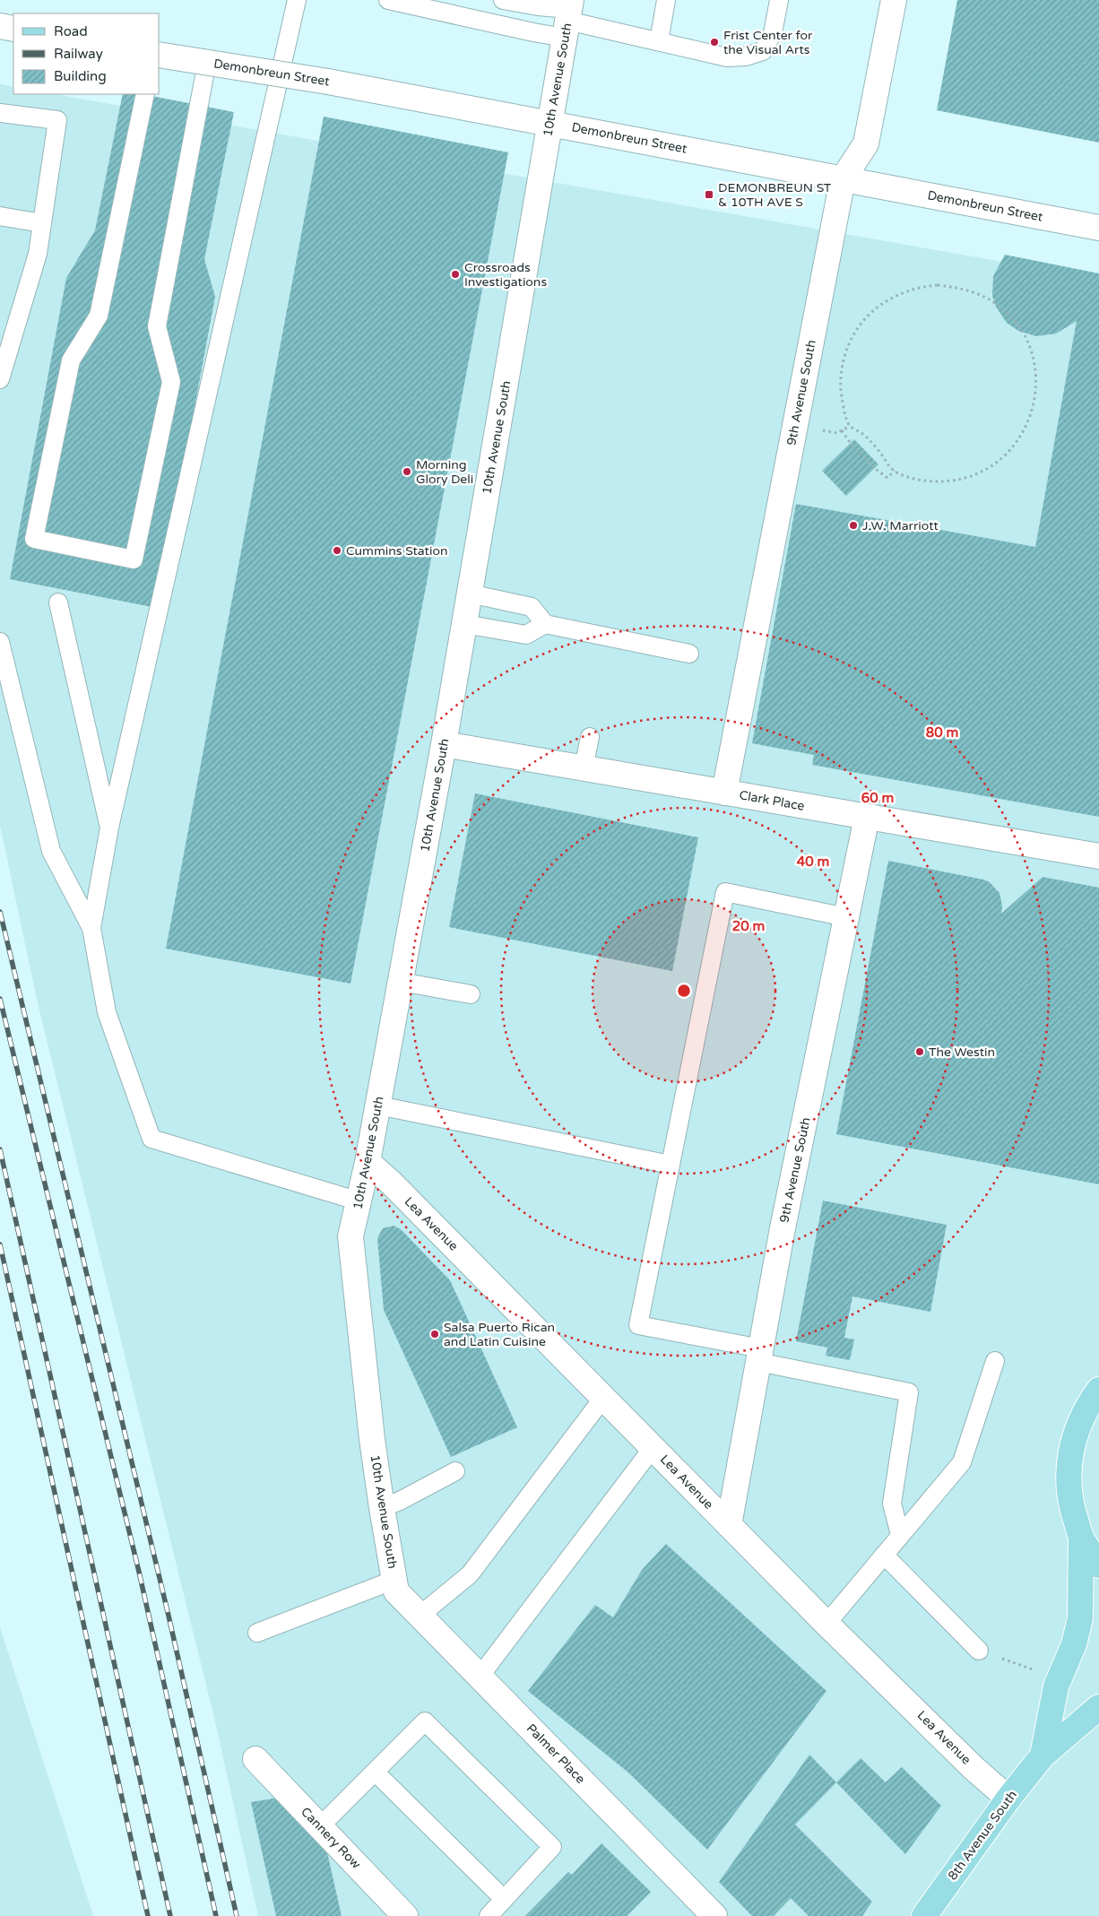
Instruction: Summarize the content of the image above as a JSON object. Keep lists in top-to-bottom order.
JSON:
{
  "streets": {
    "main road": ["8th Avenue South"],
    "street": [
      "Demonbreun Street",
      "10th Avenue South",
      "9th Avenue South",
      "Clark Place",
      "Lea Avenue",
      "Palmer Place",
      "Cannery Row"
    ]
  },
  "crossings": [
    ["Demonbreun Street", "10th Avenue South"],
    ["Demonbreun Street", "9th Avenue South"],
    ["10th Avenue South", "Clark Place"],
    ["10th Avenue South", "Lea Avenue"],
    ["10th Avenue South", "Palmer Place"],
    ["9th Avenue South", "Clark Place"],
    ["9th Avenue South", "Lea Avenue"],
    ["Lea Avenue", "8th Avenue South"]
  ],
  "places": {
    "other": [
      "Frist Center for the Visual Arts",
      "Crossroads Investigations",
      "Morning Glory Deli",
      "J.W. Marriott",
      "Cummins Station",
      "The Westin",
      "Salsa Puerto Rican and Latin Cuisine"
    ],
    "transit": ["DEMONBREUN ST & 10TH AVE S"]
  },
  "legend": ["Road", "Railway", "Building"],
  "rings": [
    "80 m",
    "60 m",
    "40 m",
    "20 m"
  ]
}
